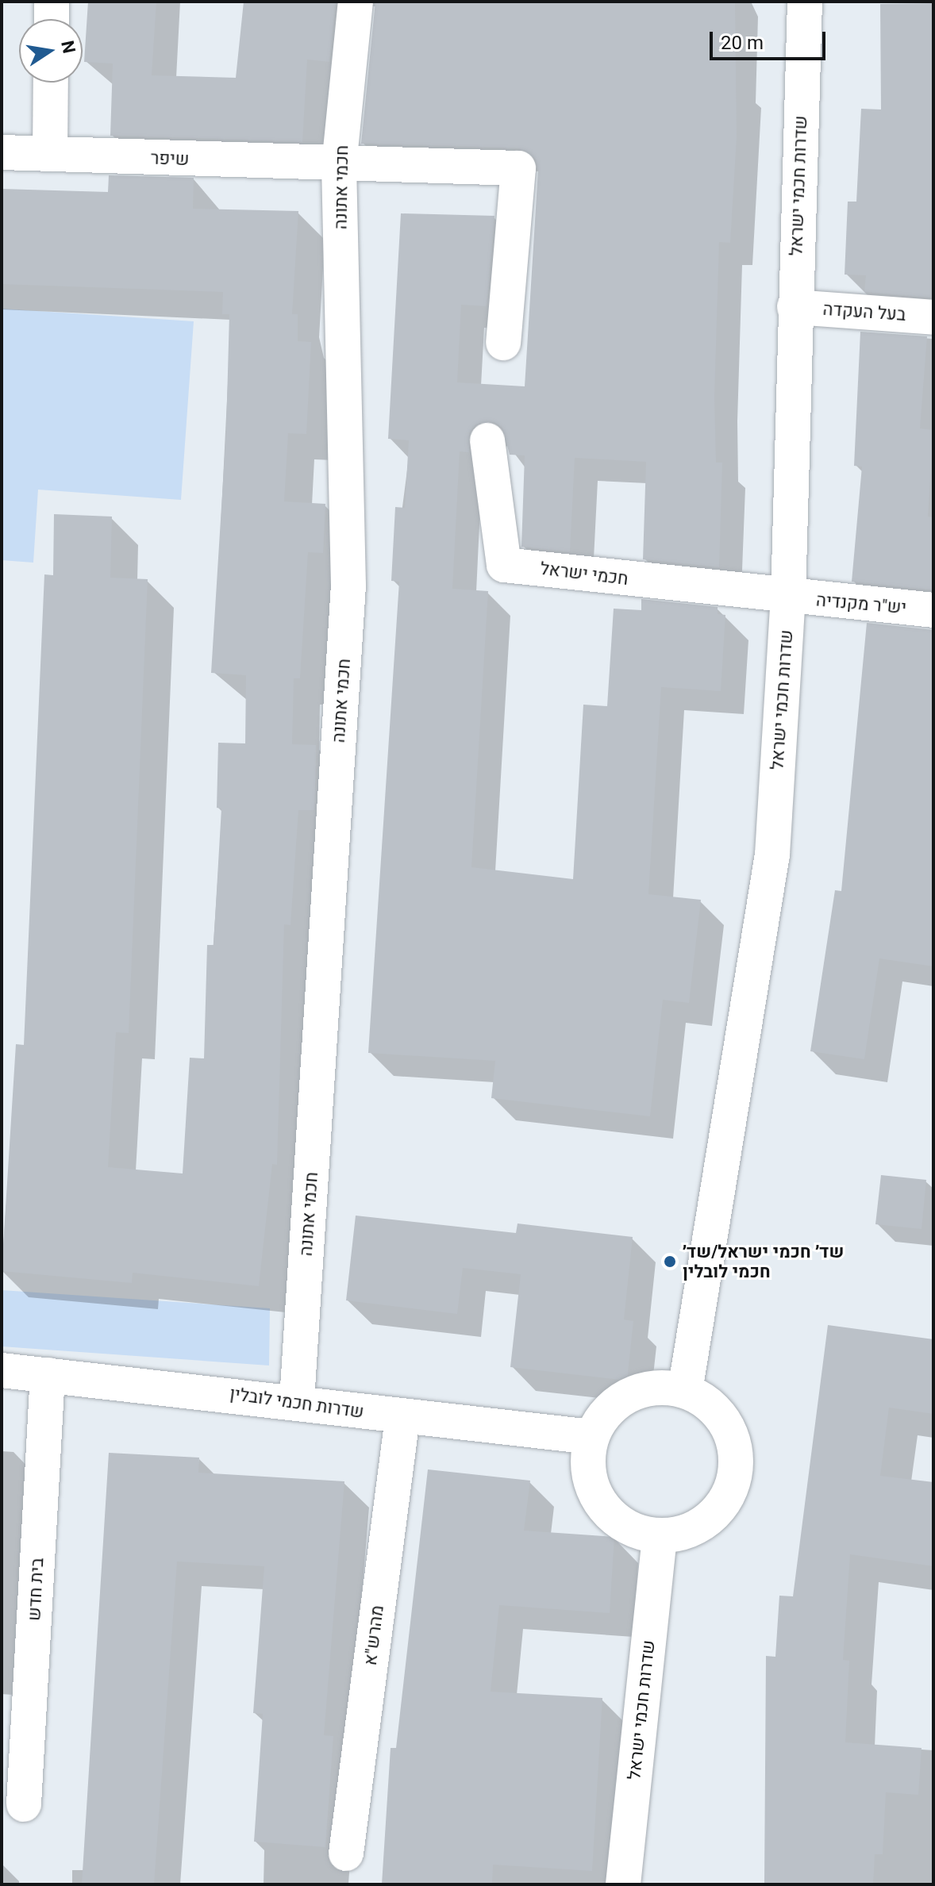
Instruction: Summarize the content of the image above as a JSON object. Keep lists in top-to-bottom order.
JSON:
{
  "streets": {
    "street": [
      "שיפר",
      "שדרות חכמי ישראל",
      "חכמי אתונה",
      "בעל העקדה",
      "חכמי ישראל",
      "יש\"ר מקנדיה",
      "שדרות חכמי לובלין",
      "בית חדש",
      "מהרש\"א"
    ]
  },
  "crossings": [
    ["שיפר", "חכמי אתונה"],
    ["שדרות חכמי ישראל", "בעל העקדה"],
    ["שדרות חכמי ישראל", "חכמי ישראל"],
    ["שדרות חכמי ישראל", "יש\"ר מקנדיה"],
    ["שדרות חכמי ישראל", "שדרות חכמי לובלין"],
    ["חכמי אתונה", "שדרות חכמי לובלין"],
    ["חכמי ישראל", "יש\"ר מקנדיה"],
    ["שדרות חכמי לובלין", "בית חדש"],
    ["שדרות חכמי לובלין", "מהרש\"א"]
  ],
  "places": ["שד׳ חכמי ישראל/שד׳ חכמי לובלין"],
  "scale_bar": "20 m",
  "north": "right"
}
